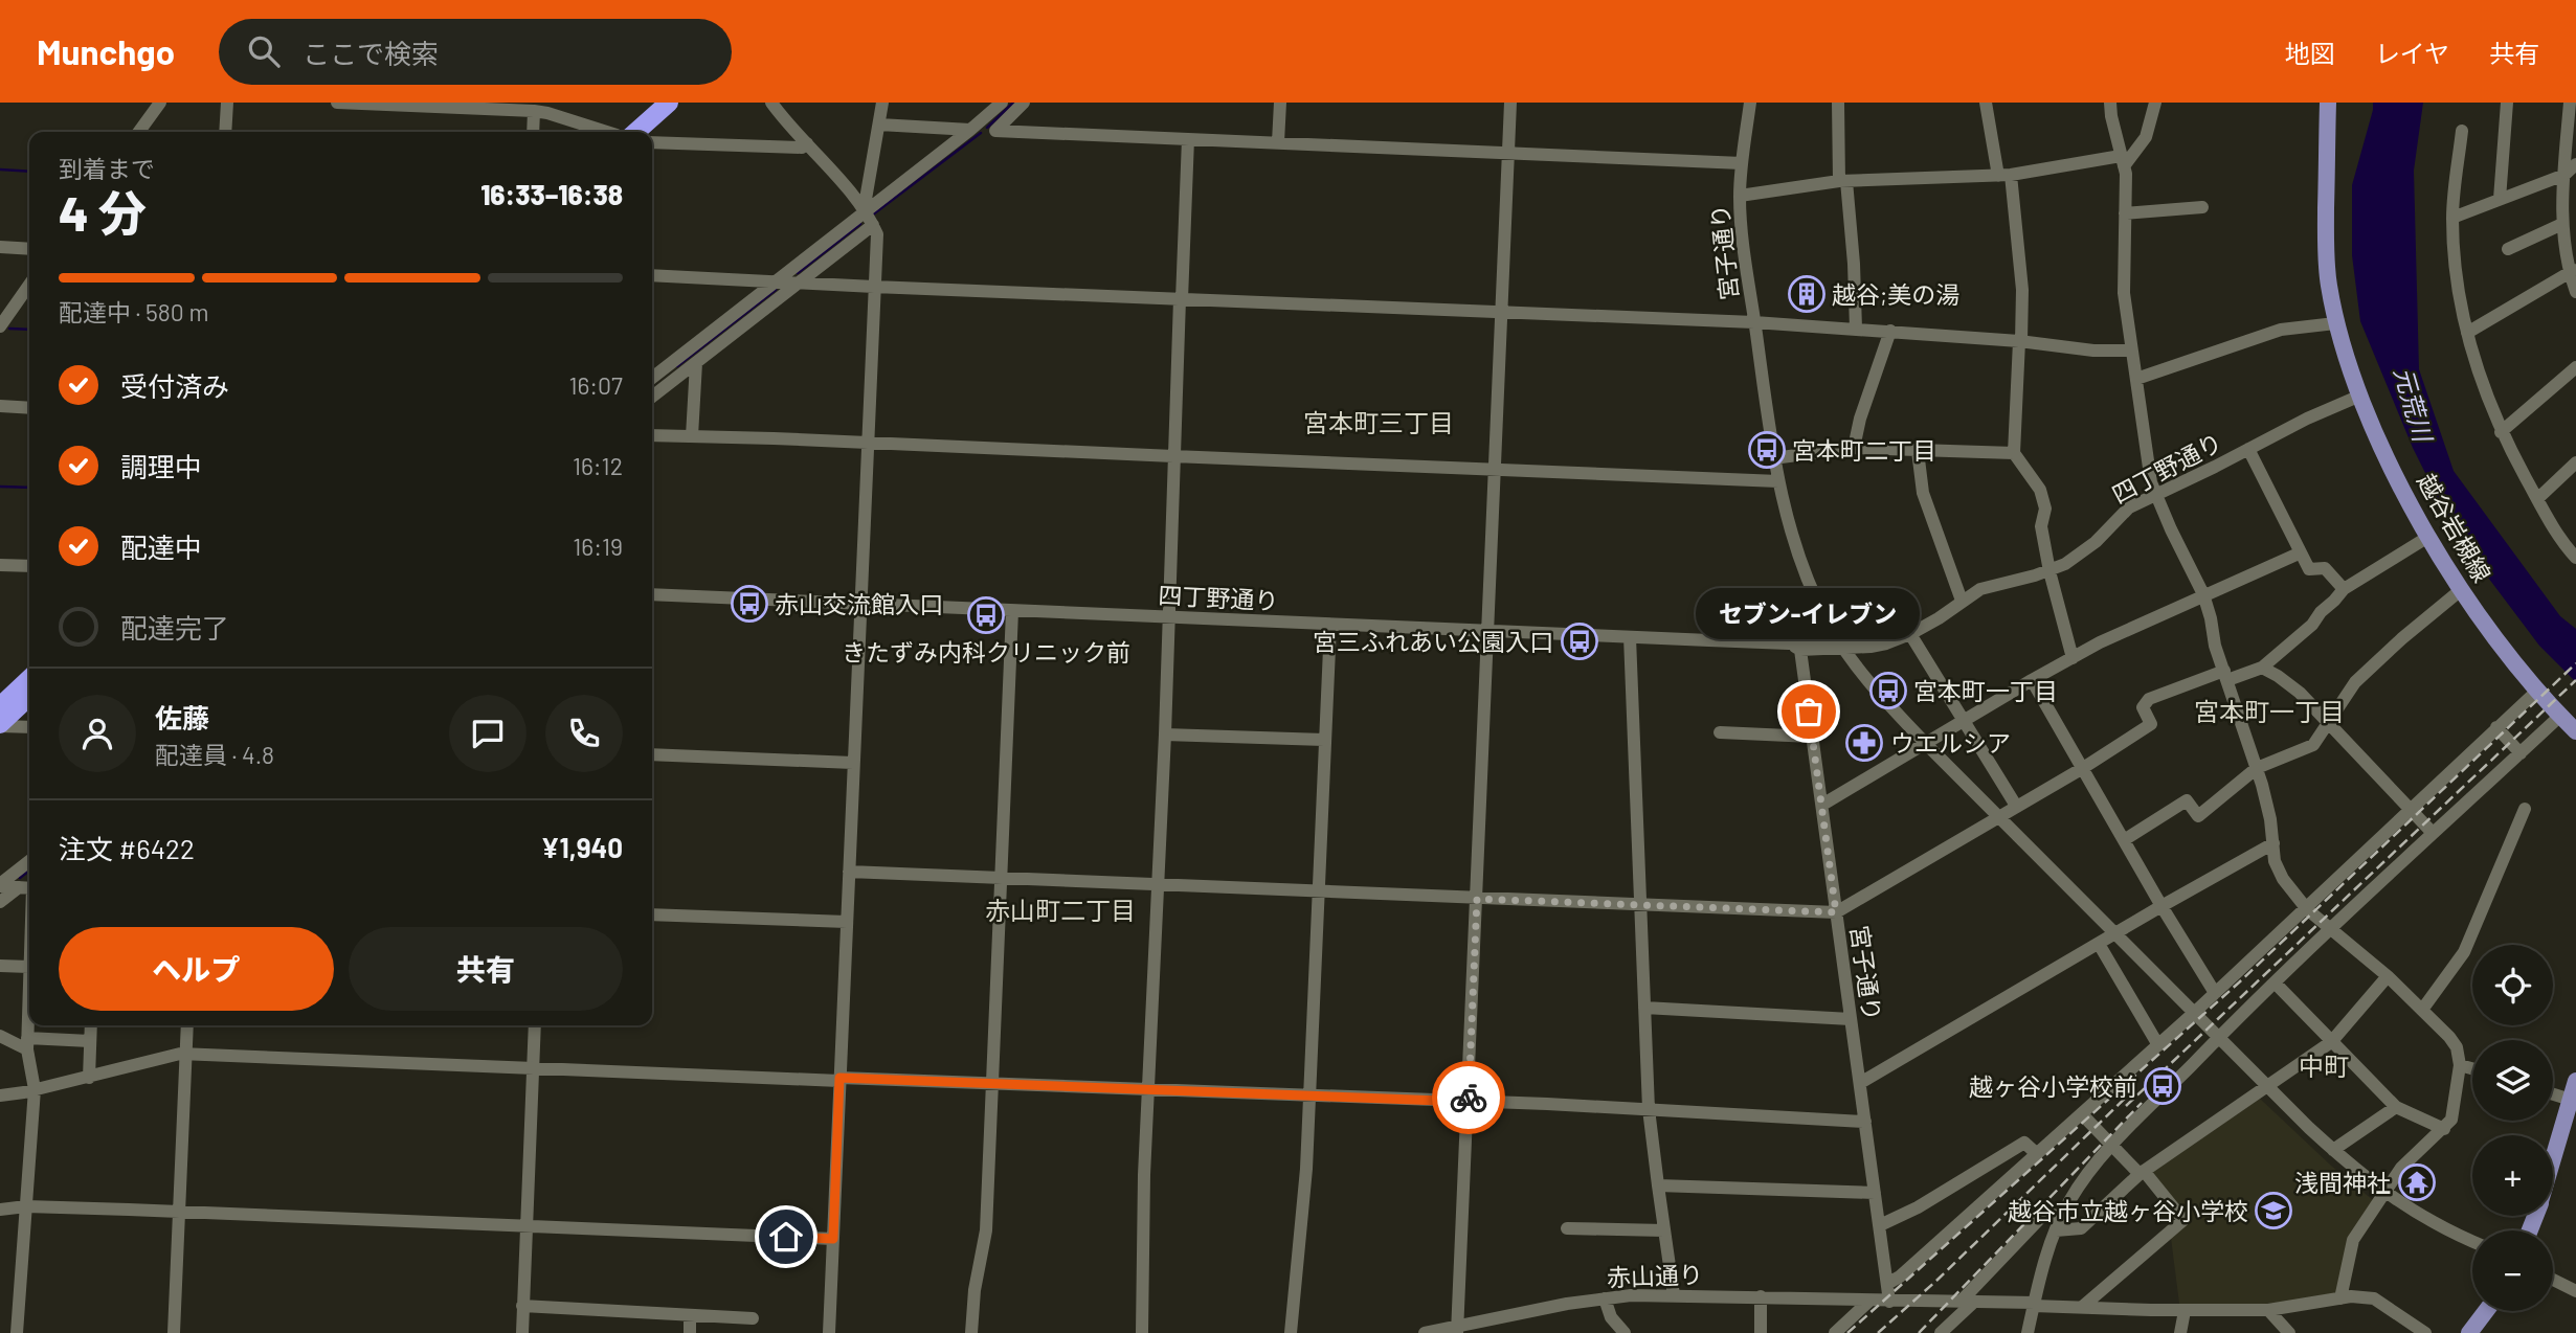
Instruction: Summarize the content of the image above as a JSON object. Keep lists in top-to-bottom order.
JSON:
{
  "streets": {
    "main road": ["越谷岩槻線"],
    "street": ["宮子通り", "四丁野通り", "赤山通り"]
  },
  "crossings": [
    ["宮子通り", "四丁野通り"],
    ["宮子通り", "赤山通り"],
    ["四丁野通り", "越谷岩槻線"]
  ],
  "districts": [
    "宮本町三丁目",
    "宮本町一丁目",
    "赤山町二丁目",
    "中町"
  ],
  "water": ["元荒川"],
  "places": {
    "building": ["越谷;美の湯"],
    "bus stop": [
      "宮本町二丁目",
      "赤山交流館入口",
      "きたずみ内科クリニック前",
      "宮三ふれあい公園入口",
      "宮本町一丁目",
      "越ヶ谷小学校前"
    ],
    "other": ["セブン-イレブン"],
    "pharmacy": ["ウエルシア"],
    "temple": ["浅間神社"],
    "school or university": ["越谷市立越ヶ谷小学校"]
  },
  "page": {
    "header": "Munchgo",
    "search": "ここで検索",
    "nav": ["地図", "レイヤ", "共有"],
    "heading": ["4 分", "到着まで", "16:33–16:38"],
    "panel": [
      "佐藤",
      "配達員 · 4.8",
      "注文 #6422",
      "¥1,940"
    ],
    "bar": "配達中 · 580 m",
    "list": [
      ["受付済み", "16:07"],
      ["調理中", "16:12"],
      ["配達中", "16:19"],
      "配達完了"
    ],
    "bubble": "セブン-イレブン",
    "buttons": ["ヘルプ", "共有"],
    "map_buttons": ["+", "−"]
  }
}
